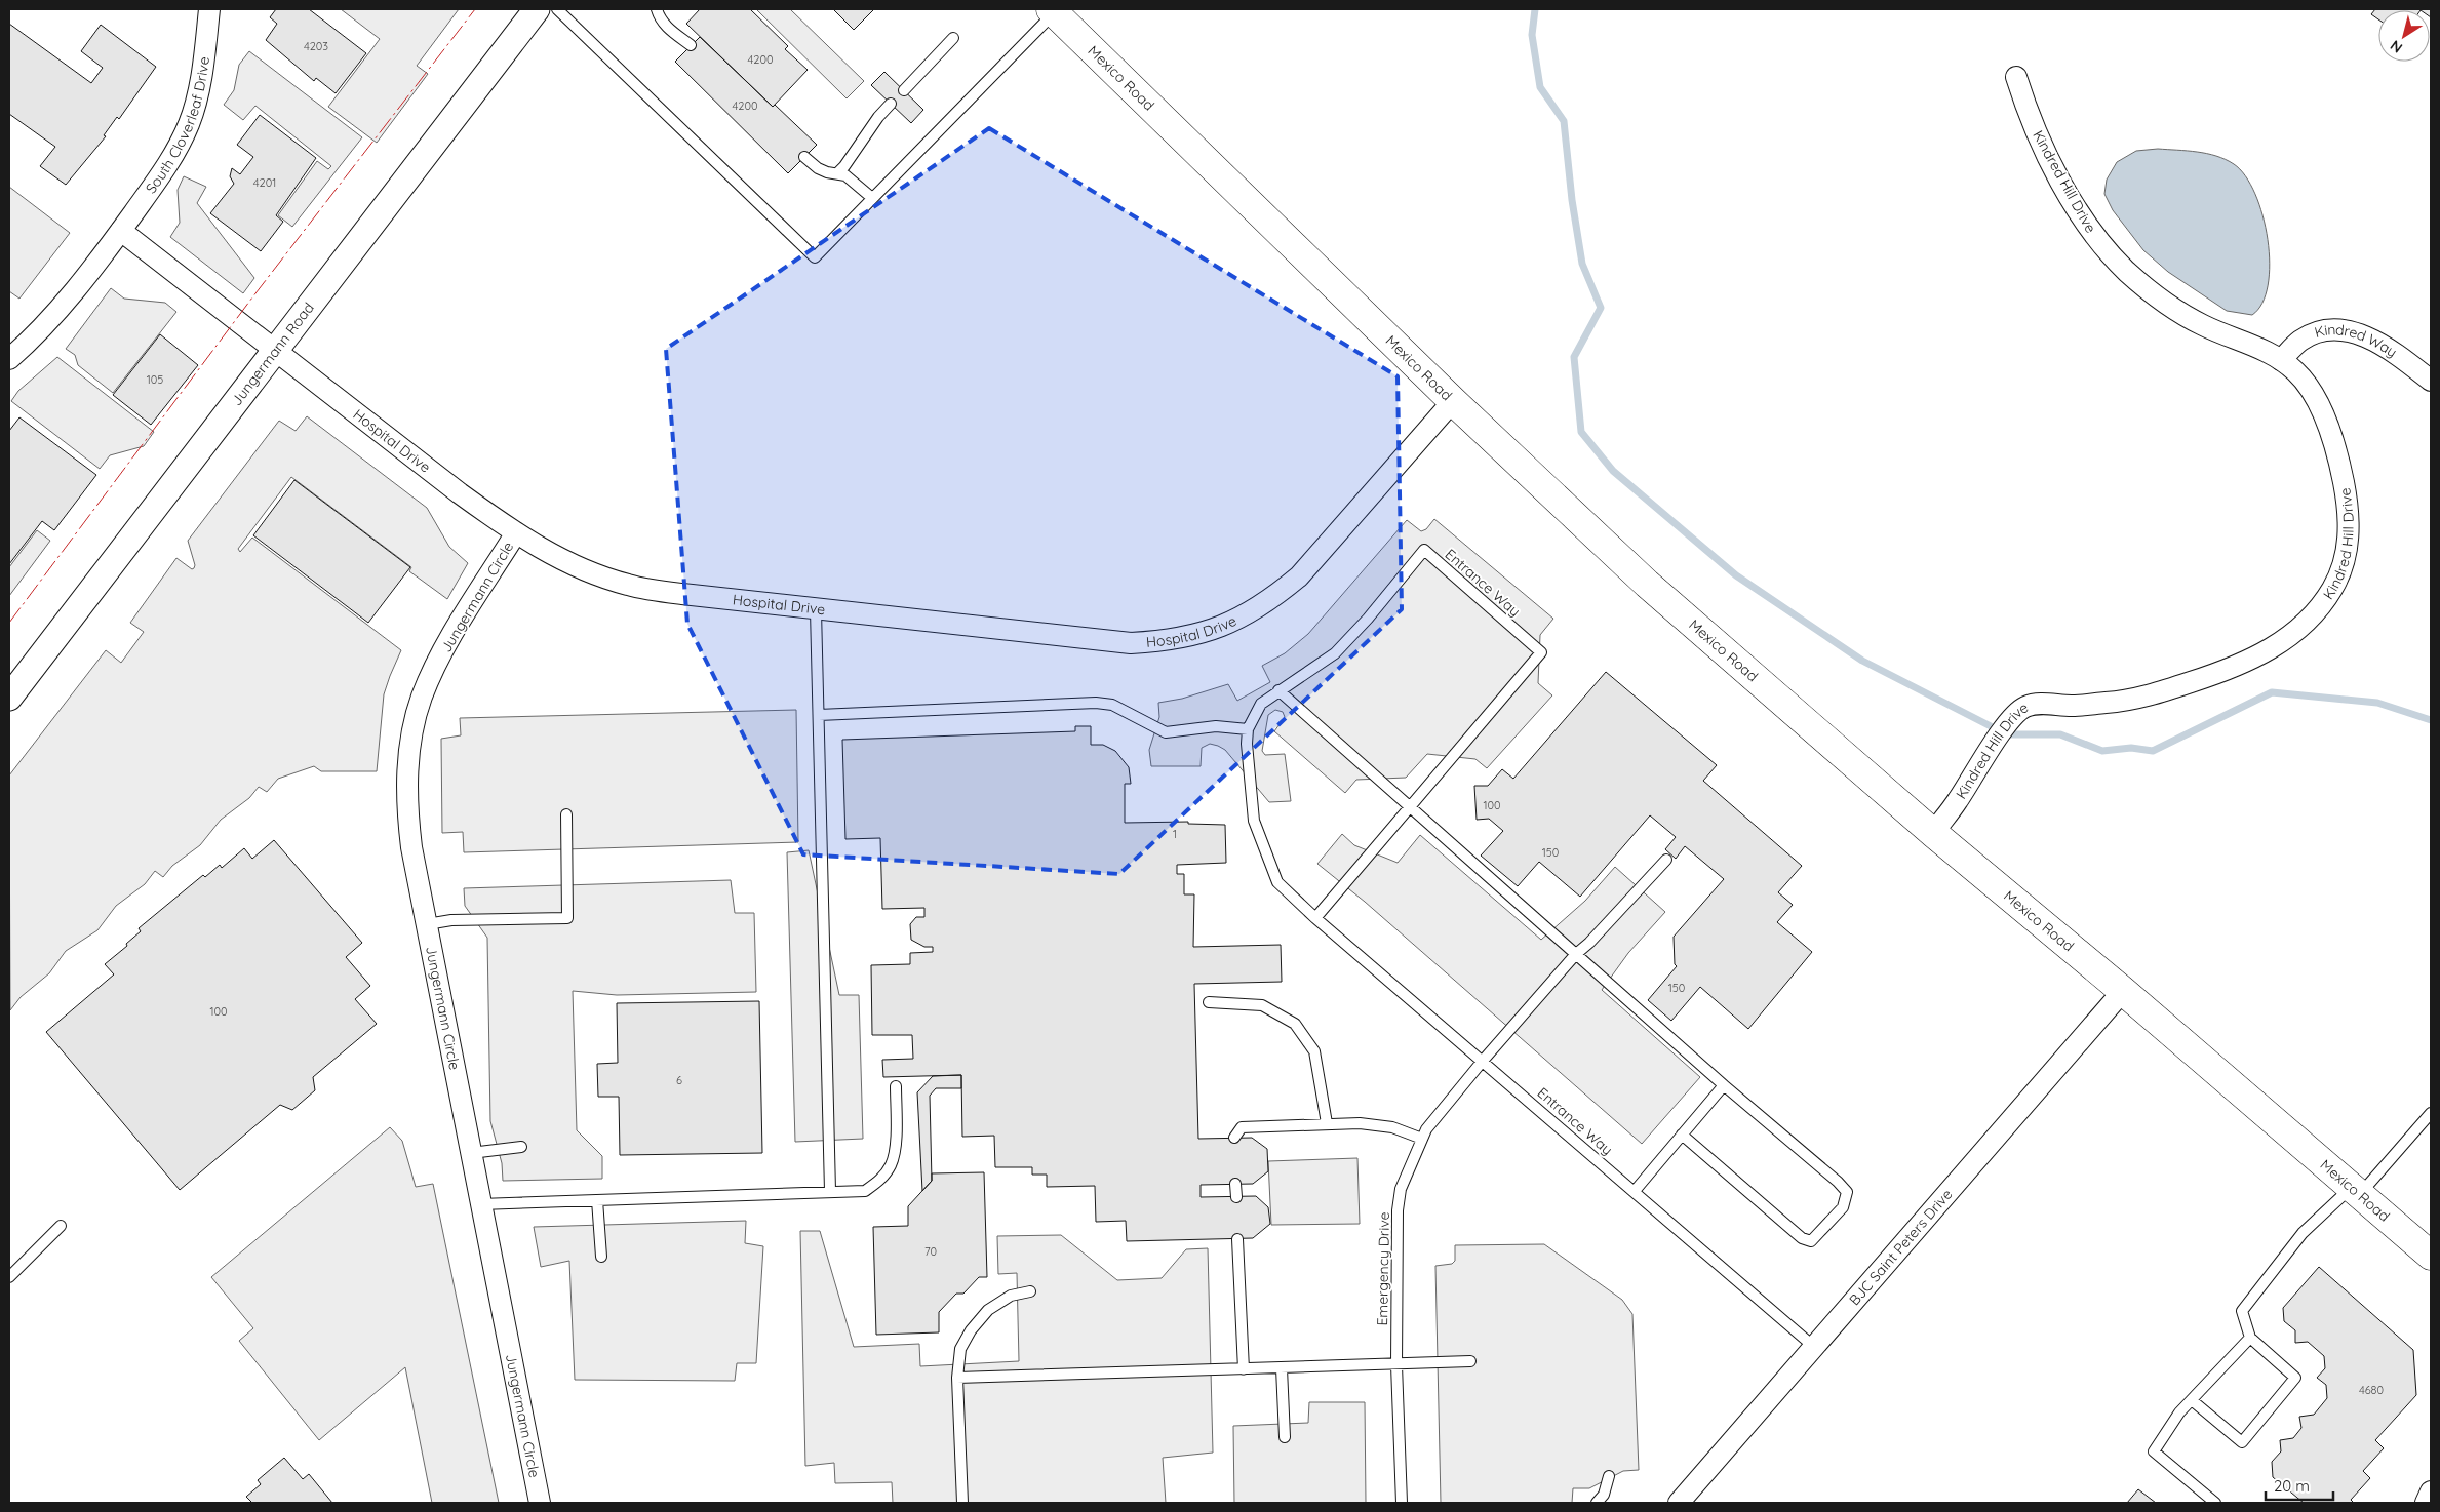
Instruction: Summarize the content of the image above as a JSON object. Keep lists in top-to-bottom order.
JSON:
{
  "streets": {
    "main road": ["Mexico Road"],
    "street": [
      "South Cloverleaf Drive",
      "Kindred Hill Drive",
      "Kindred Way",
      "Jungermann Road",
      "Hospital Drive",
      "Jungermann Circle",
      "BJC Saint Peters Drive"
    ],
    "lane": ["Entrance Way", "Emergency Drive"]
  },
  "crossings": [
    ["Mexico Road", "Kindred Hill Drive"],
    ["Mexico Road", "Hospital Drive"],
    ["Mexico Road", "BJC Saint Peters Drive"],
    ["South Cloverleaf Drive", "Hospital Drive"],
    ["Kindred Hill Drive", "Kindred Way"],
    ["Jungermann Road", "Hospital Drive"],
    ["Hospital Drive", "Jungermann Circle"],
    ["Entrance Way", "BJC Saint Peters Drive"],
    ["Entrance Way", "Emergency Drive"]
  ],
  "house_numbers": [
    "4203",
    "4200",
    "4200",
    "4201",
    "105",
    "100",
    "1",
    "150",
    "150",
    "100",
    "6",
    "70",
    "4680"
  ],
  "scale_bar": "20 m",
  "north": "bottom left"
}
